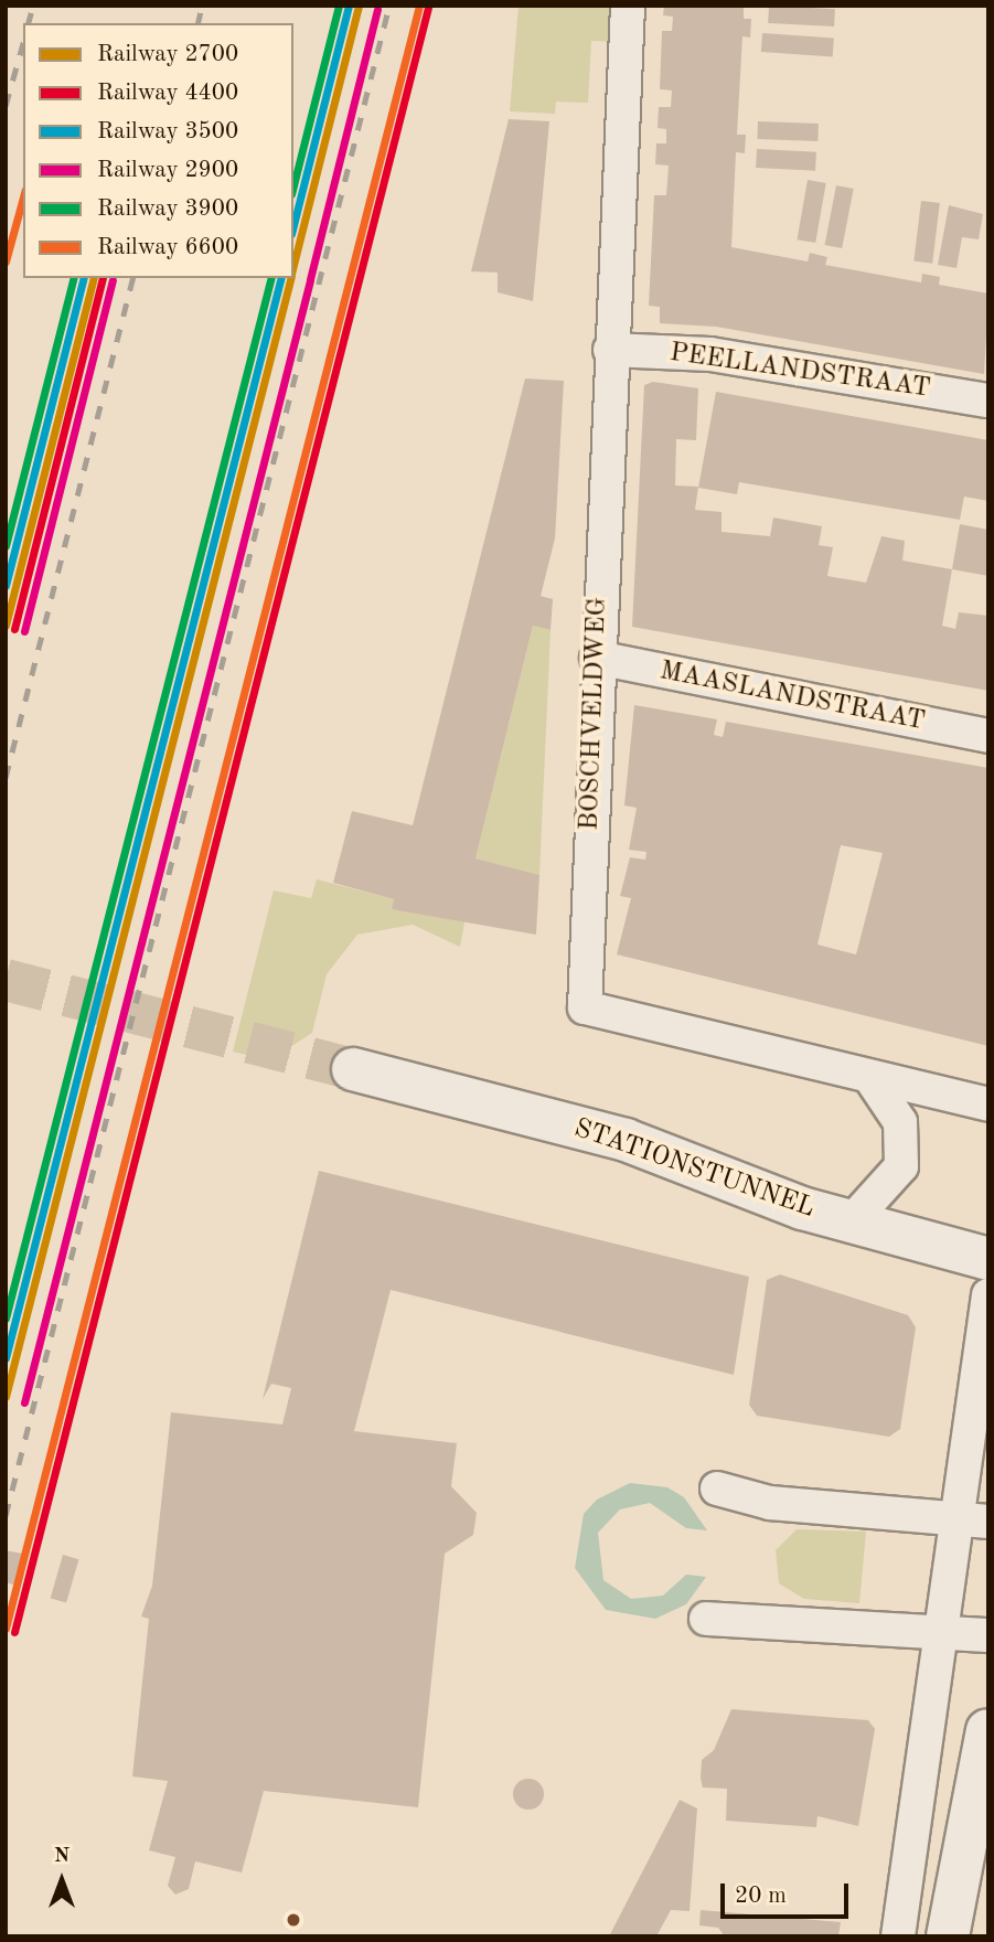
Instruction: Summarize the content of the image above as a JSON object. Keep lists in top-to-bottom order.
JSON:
{
  "streets": {
    "street": [
      "PEELLANDSTRAAT",
      "MAASLANDSTRAAT",
      "BOSCHVELDWEG",
      "STATIONSTUNNEL"
    ]
  },
  "crossings": [
    ["PEELLANDSTRAAT", "BOSCHVELDWEG"],
    ["MAASLANDSTRAAT", "BOSCHVELDWEG"]
  ],
  "lines": [
    "rail line 2700",
    "rail line 3500",
    "rail line 3900",
    "rail line 6600",
    "rail line 4400",
    "rail line 2900"
  ],
  "legend": [
    "Railway 2700",
    "Railway 4400",
    "Railway 3500",
    "Railway 2900",
    "Railway 3900",
    "Railway 6600"
  ],
  "scale_bar": "20 m",
  "north": "top"
}
